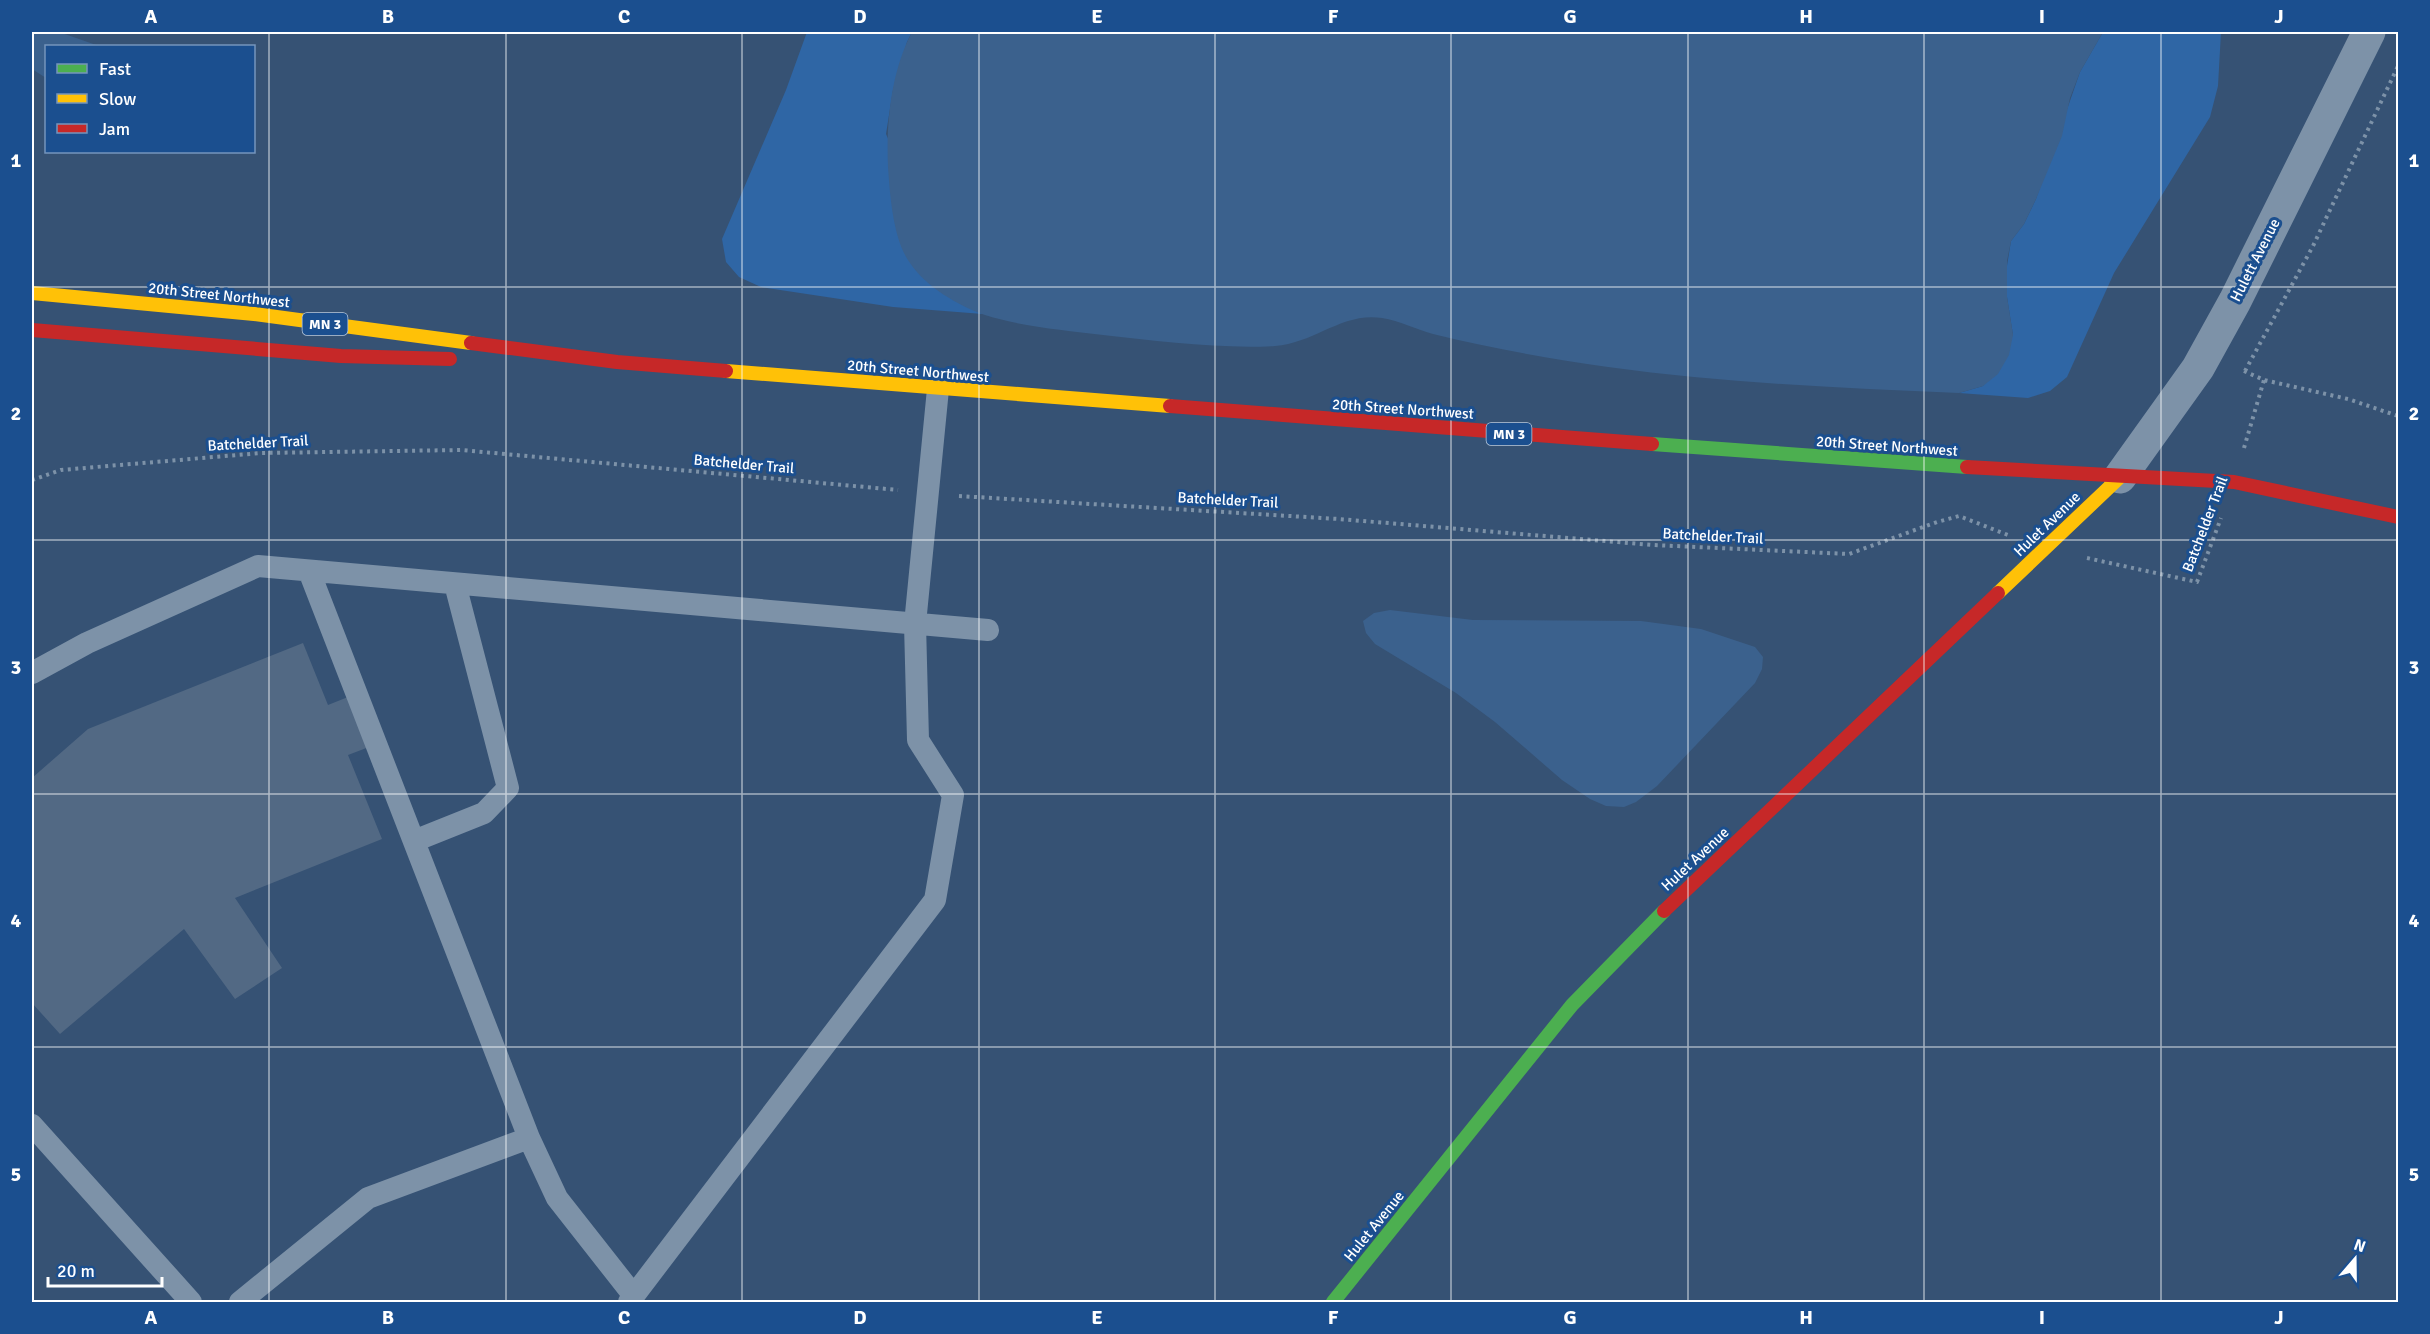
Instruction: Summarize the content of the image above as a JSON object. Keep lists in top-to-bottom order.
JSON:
{
  "streets": {
    "main road": ["20th Street Northwest", "MN 3", "Hulet Avenue"],
    "street": ["Hulett Avenue"],
    "path": ["Batchelder Trail"]
  },
  "crossings": [
    ["Hulett Avenue", "20th Street Northwest"],
    ["Hulett Avenue", "Hulet Avenue"],
    ["20th Street Northwest", "Batchelder Trail"],
    ["20th Street Northwest", "Hulet Avenue"],
    ["Batchelder Trail", "Hulet Avenue"]
  ],
  "legend": ["Fast", "Slow", "Jam"],
  "scale_bar": "20 m",
  "north": "top",
  "grid": {
    "columns": [
      "A",
      "B",
      "C",
      "D",
      "E",
      "F",
      "G",
      "H",
      "I",
      "J"
    ],
    "rows": [
      "1",
      "2",
      "3",
      "4",
      "5"
    ]
  }
}
